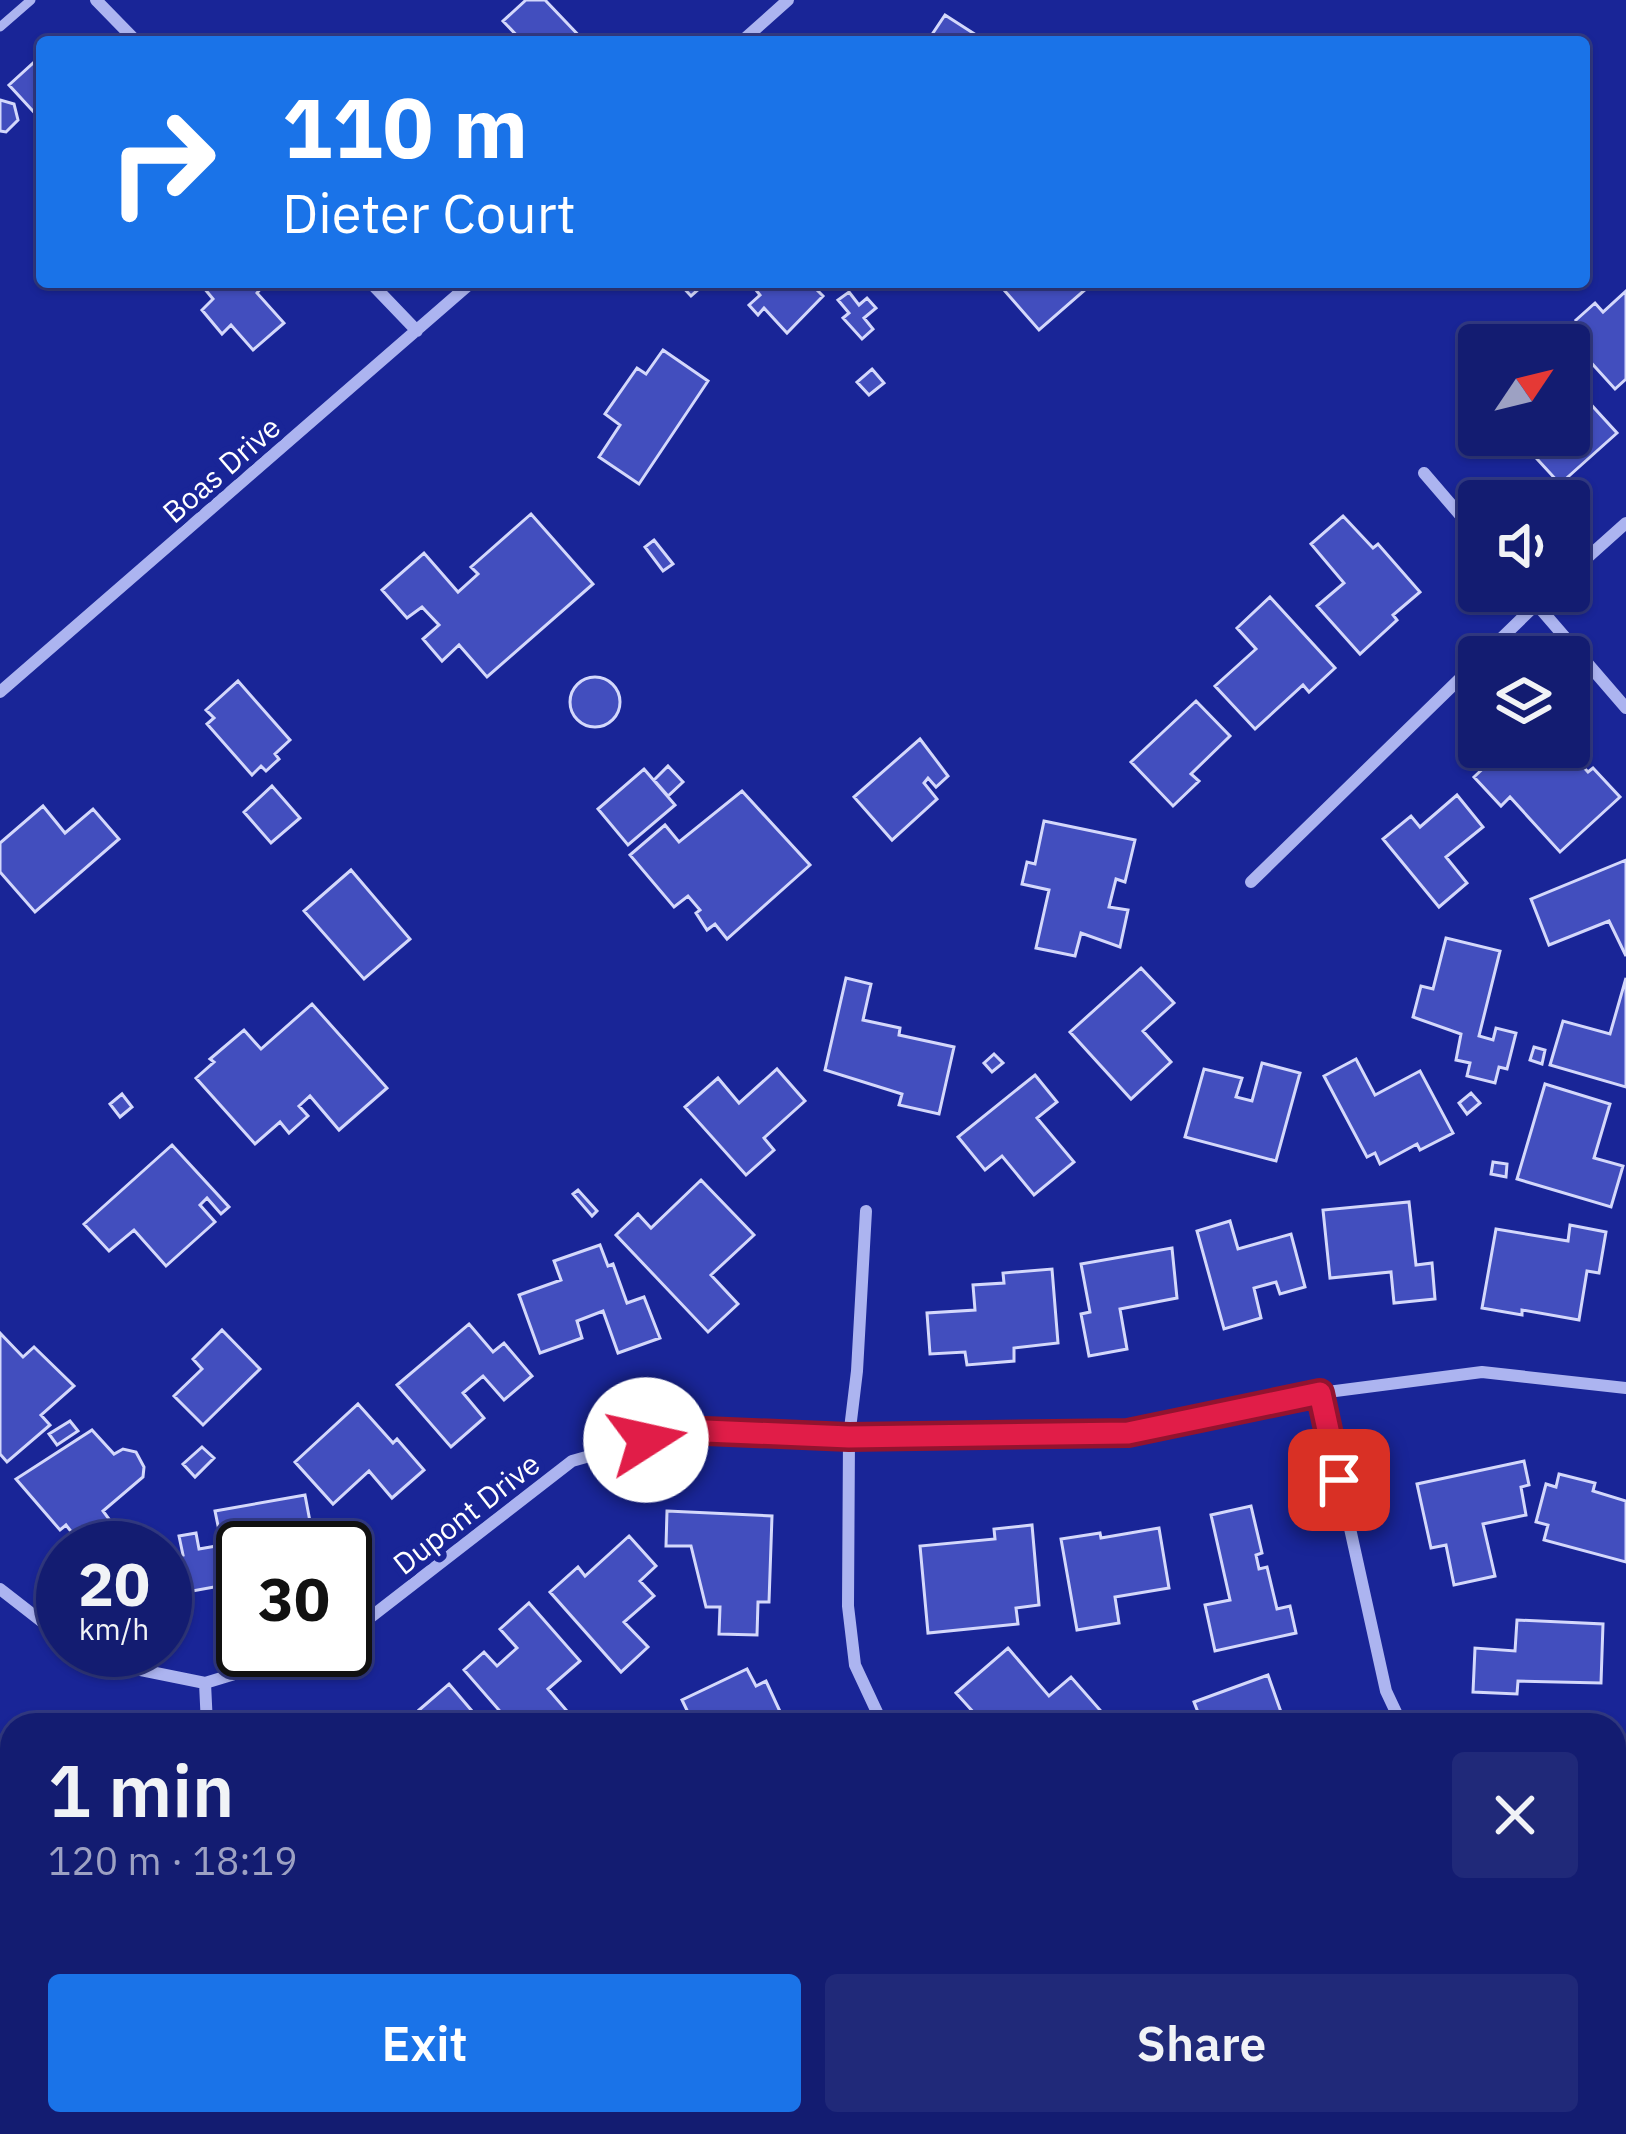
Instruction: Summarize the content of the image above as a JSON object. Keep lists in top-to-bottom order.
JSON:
{
  "streets": {
    "street": ["Boas Drive", "Dupont Drive"]
  },
  "north": "top right",
  "page": {
    "turn": ["110 m", "Dieter Court"],
    "speed": "20 km/h",
    "limit": "30",
    "heading": ["1 min", "120 m · 18:19"],
    "buttons": ["Exit", "Share"]
  }
}
